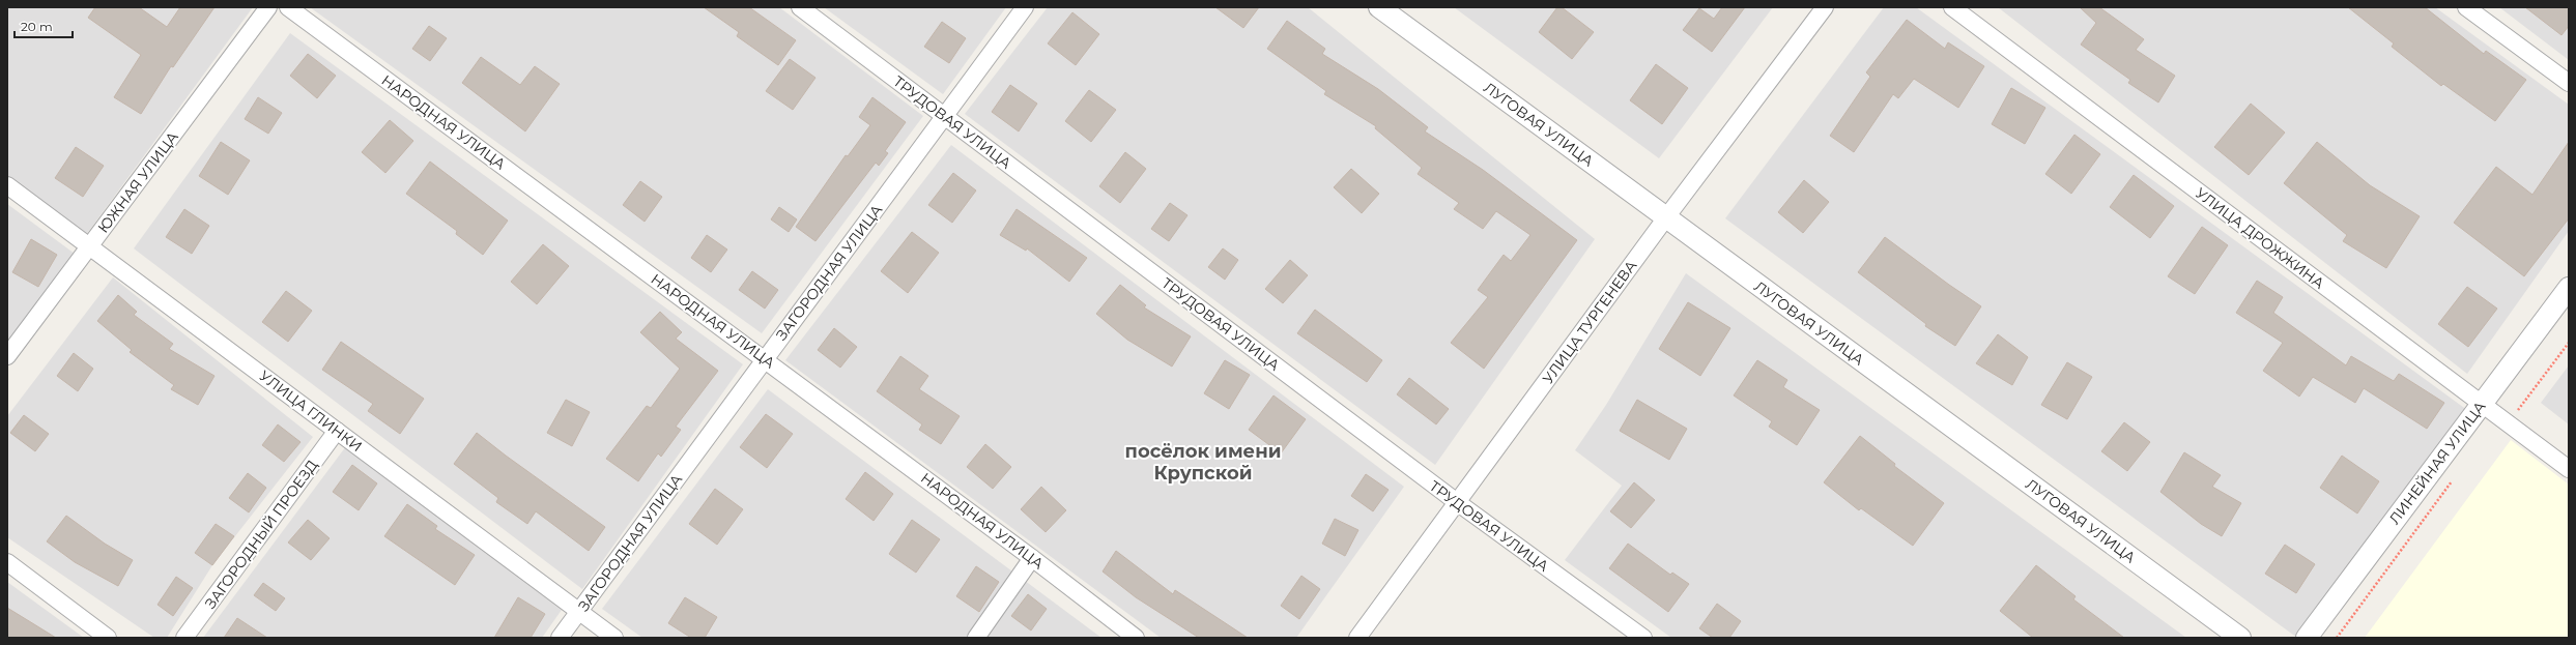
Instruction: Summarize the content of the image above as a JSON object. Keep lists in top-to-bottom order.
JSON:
{
  "streets": {
    "street": [
      "НАРОДНАЯ УЛИЦА",
      "ТРУДОВАЯ УЛИЦА",
      "ЛУГОВАЯ УЛИЦА",
      "ЮЖНАЯ УЛИЦА",
      "УЛИЦА ДРОЖЖИНА",
      "ЗАГОРОДНАЯ УЛИЦА",
      "УЛИЦА ТУРГЕНЕВА",
      "УЛИЦА ГЛИНКИ",
      "ЛИНЕЙНАЯ УЛИЦА",
      "ЗАГОРОДНЫЙ ПРОЕЗД"
    ]
  },
  "crossings": [
    ["НАРОДНАЯ УЛИЦА", "ЗАГОРОДНАЯ УЛИЦА"],
    ["ТРУДОВАЯ УЛИЦА", "ЗАГОРОДНАЯ УЛИЦА"],
    ["ТРУДОВАЯ УЛИЦА", "УЛИЦА ТУРГЕНЕВА"],
    ["ЛУГОВАЯ УЛИЦА", "УЛИЦА ТУРГЕНЕВА"],
    ["ЮЖНАЯ УЛИЦА", "УЛИЦА ГЛИНКИ"],
    ["УЛИЦА ДРОЖЖИНА", "ЛИНЕЙНАЯ УЛИЦА"],
    ["ЗАГОРОДНАЯ УЛИЦА", "УЛИЦА ГЛИНКИ"],
    ["УЛИЦА ГЛИНКИ", "ЗАГОРОДНЫЙ ПРОЕЗД"]
  ],
  "districts": ["посёлок имени Крупской"],
  "scale_bar": "20 m"
}
